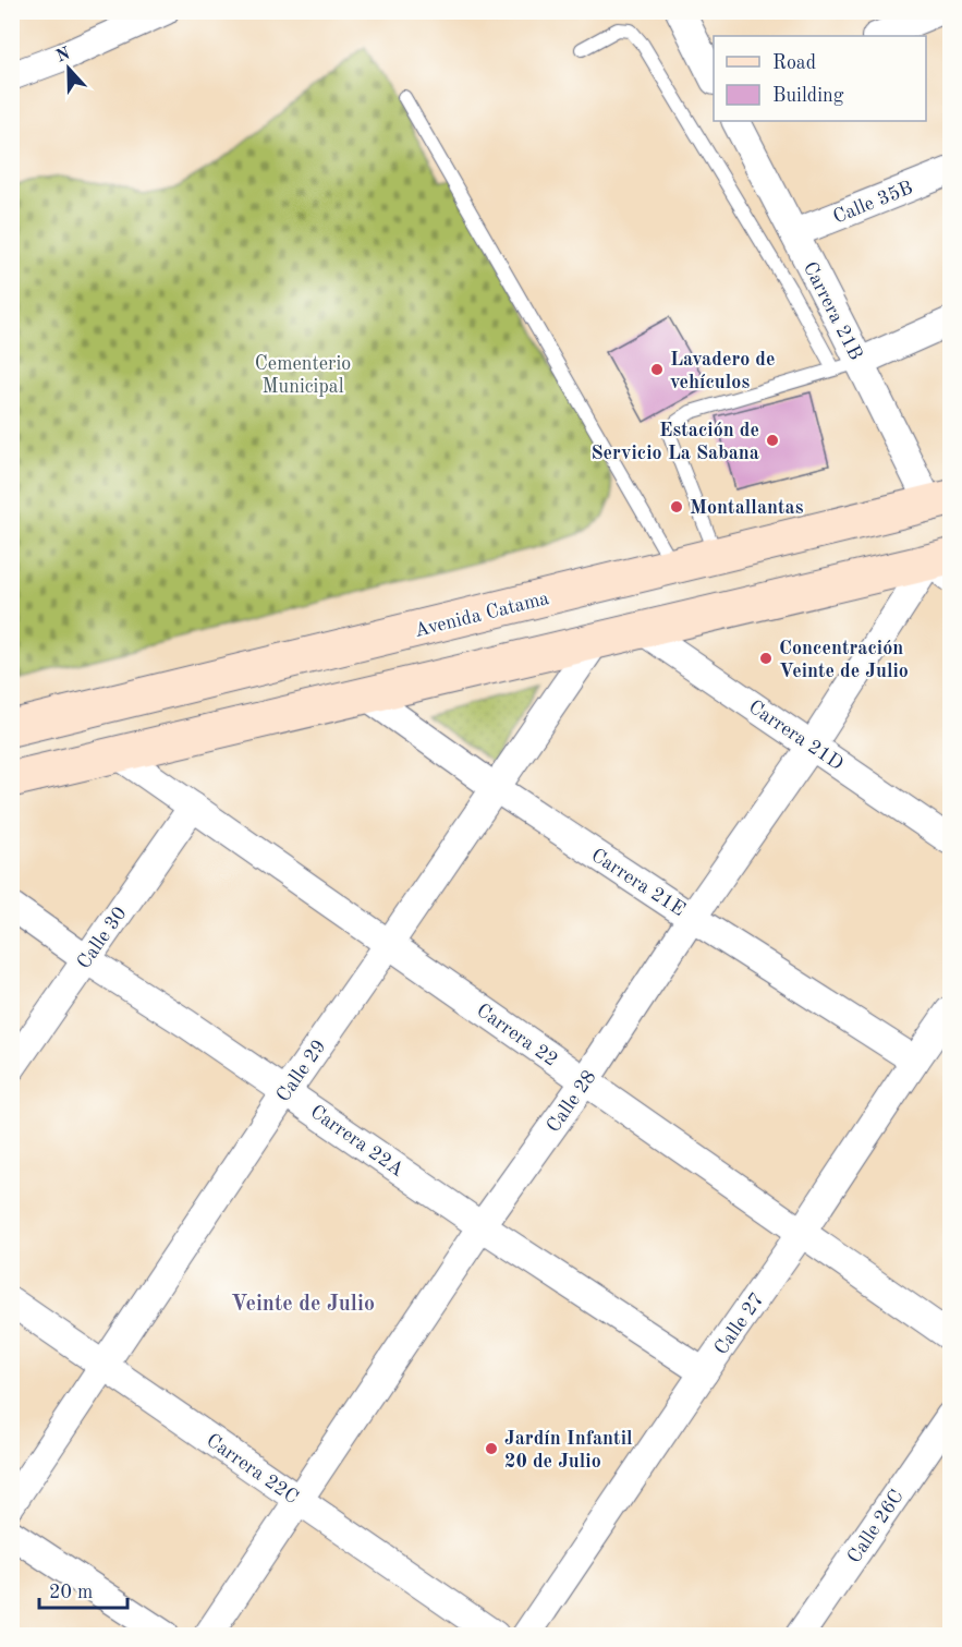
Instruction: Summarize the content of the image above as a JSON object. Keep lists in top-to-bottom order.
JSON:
{
  "streets": {
    "main road": ["Avenida Catama"],
    "street": [
      "Calle 35B",
      "Carrera 21B",
      "Carrera 21D",
      "Carrera 21E",
      "Calle 30",
      "Carrera 22",
      "Calle 29",
      "Calle 28",
      "Carrera 22A",
      "Calle 27",
      "Carrera 22C",
      "Calle 26C"
    ]
  },
  "crossings": [
    ["Calle 35B", "Carrera 21B"],
    ["Carrera 21B", "Avenida Catama"],
    ["Carrera 21D", "Calle 28"],
    ["Carrera 21E", "Calle 29"],
    ["Carrera 21E", "Calle 28"],
    ["Carrera 21E", "Calle 27"],
    ["Calle 30", "Carrera 22"],
    ["Calle 30", "Carrera 22A"],
    ["Carrera 22", "Calle 29"],
    ["Carrera 22", "Calle 28"],
    ["Carrera 22", "Calle 27"],
    ["Calle 29", "Carrera 22A"],
    ["Calle 29", "Carrera 22C"],
    ["Calle 28", "Carrera 22A"],
    ["Calle 28", "Carrera 22C"],
    ["Carrera 22A", "Calle 27"]
  ],
  "districts": ["Veinte de Julio"],
  "parks": ["Cementerio Municipal"],
  "places": [
    "Lavadero de vehículos",
    "Estación de Servicio La Sabana",
    "Montallantas",
    "Concentración Veinte de Julio",
    "Jardín Infantil 20 de Julio"
  ],
  "legend": ["Road", "Building"],
  "scale_bar": "20 m",
  "north": "top"
}
